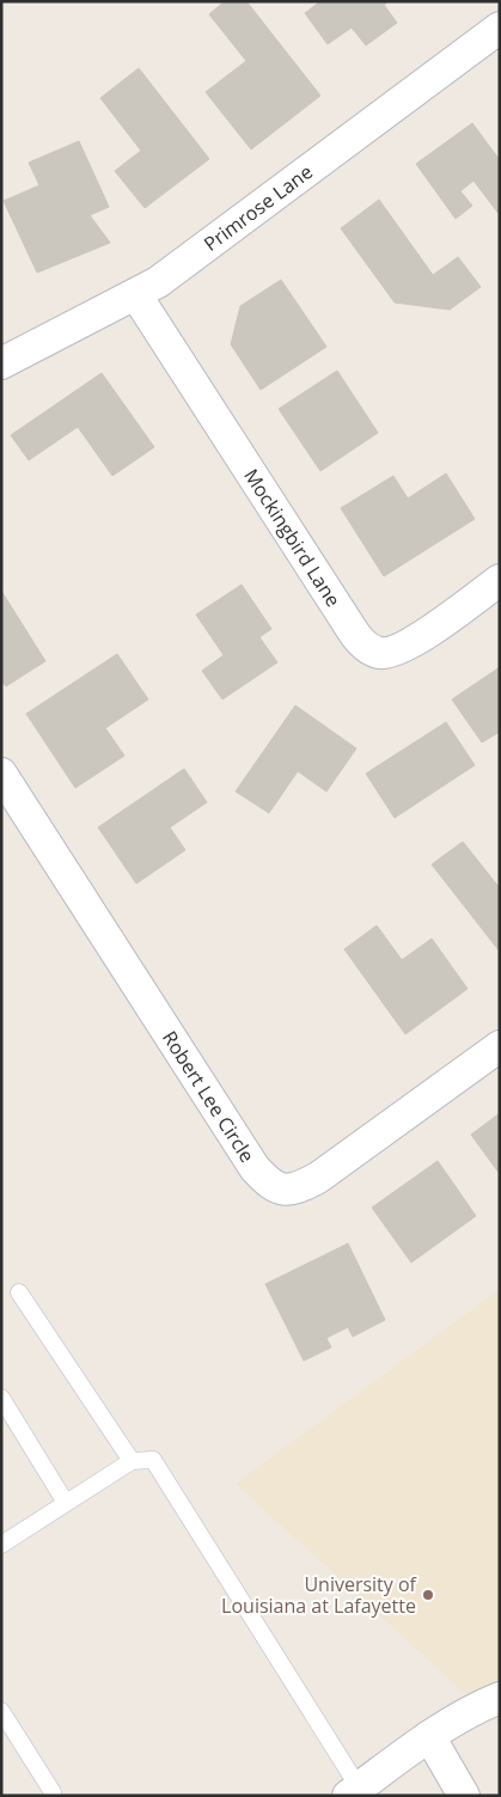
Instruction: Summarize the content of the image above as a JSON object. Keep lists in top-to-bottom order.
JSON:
{
  "streets": {
    "street": ["Primrose Lane", "Mockingbird Lane", "Robert Lee Circle"]
  },
  "crossings": [
    ["Primrose Lane", "Mockingbird Lane"]
  ],
  "places": ["University of Louisiana at Lafayette"]
}
